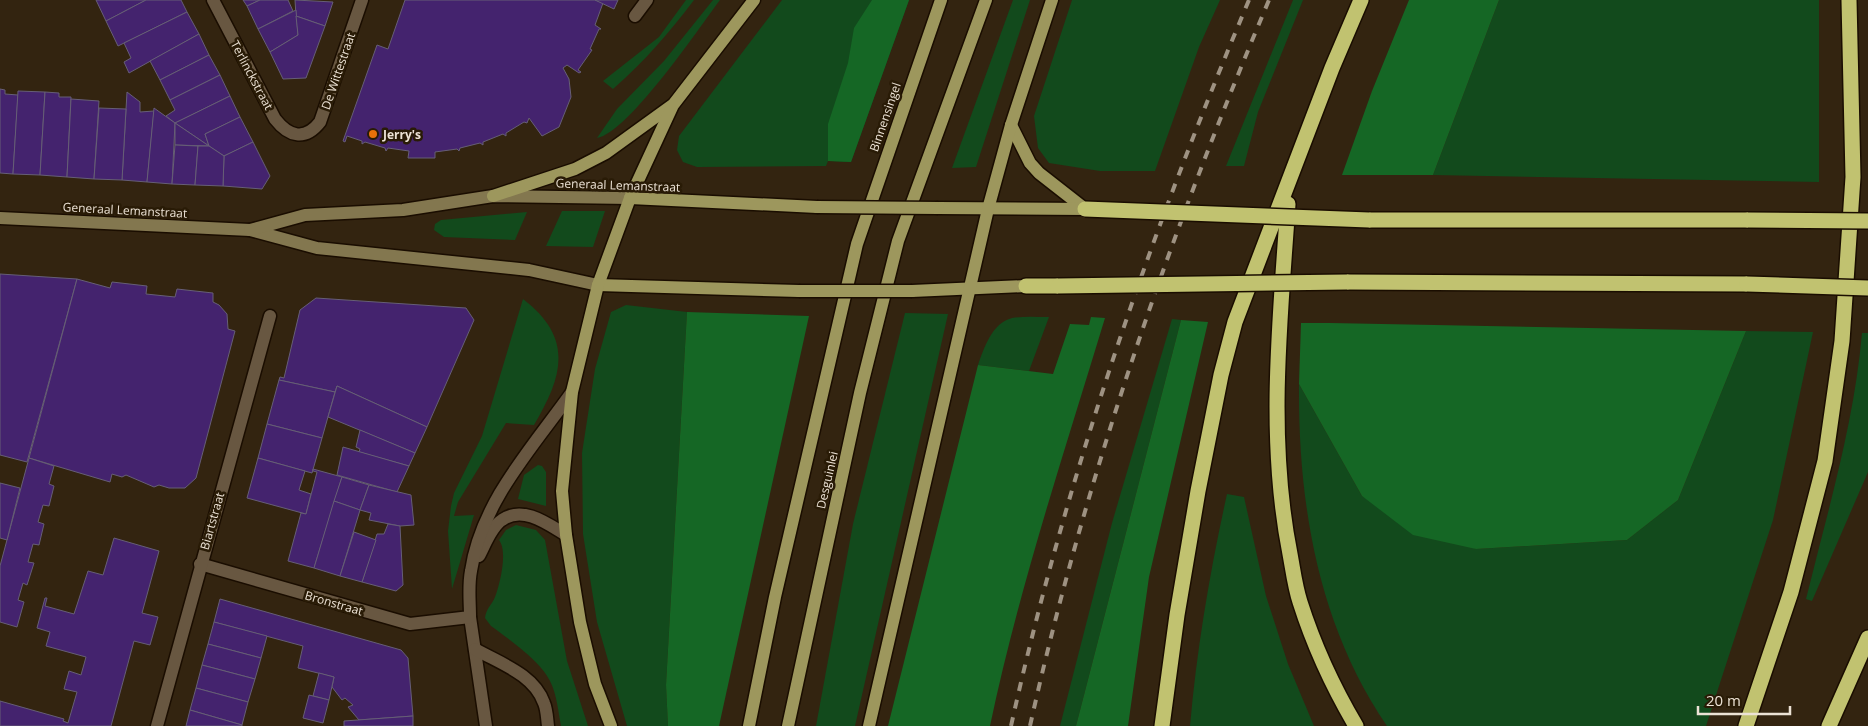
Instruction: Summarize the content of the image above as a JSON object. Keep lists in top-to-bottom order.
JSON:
{
  "streets": {
    "main road": ["Binnensingel", "Generaal Lemanstraat", "Desguinlei"],
    "street": [
      "De Wittestraat",
      "Terlinckstraat",
      "Biartstraat",
      "Bronstraat"
    ]
  },
  "crossings": [
    ["De Wittestraat", "Terlinckstraat"],
    ["Binnensingel", "Desguinlei"],
    ["Biartstraat", "Bronstraat"]
  ],
  "places": ["Jerry's"],
  "scale_bar": "20 m"
}
